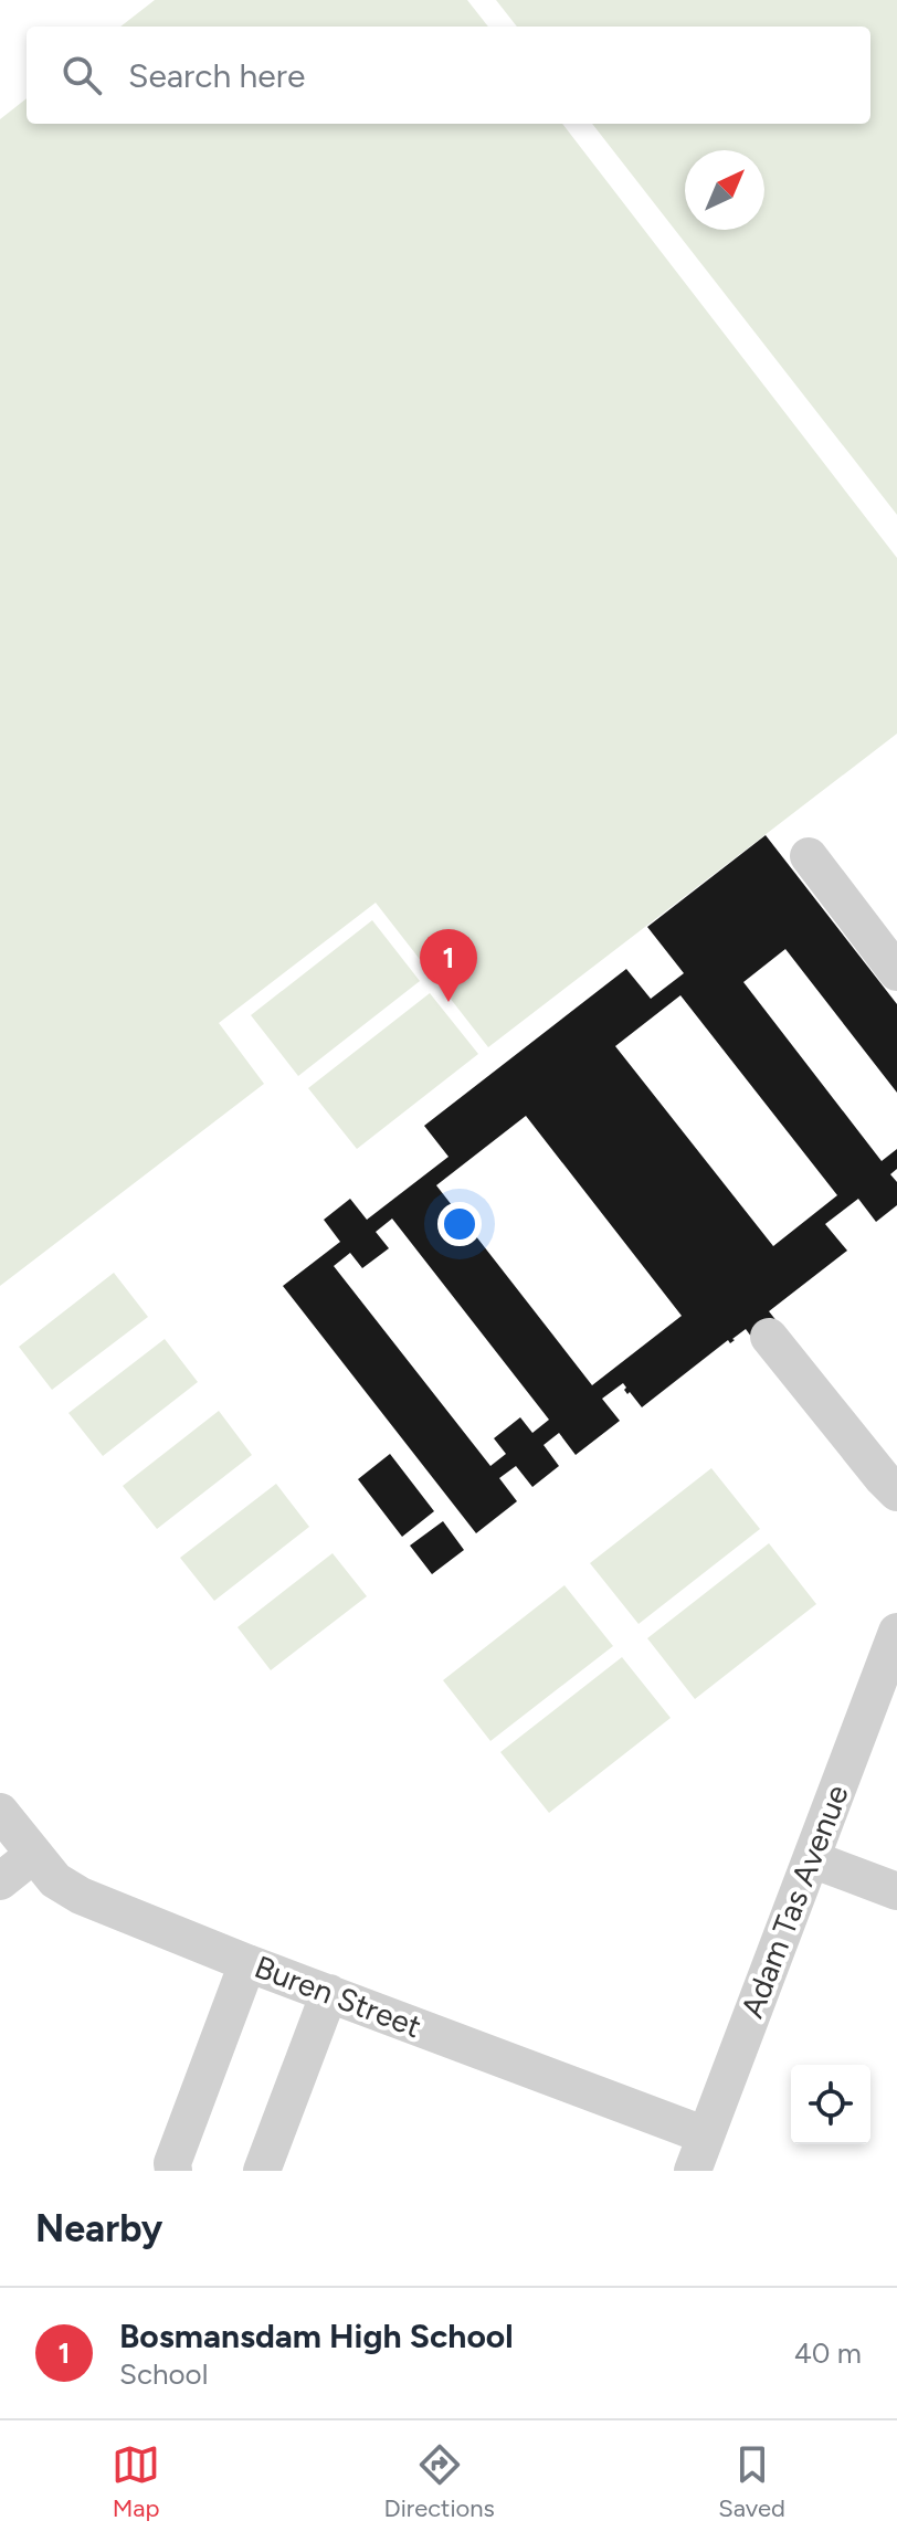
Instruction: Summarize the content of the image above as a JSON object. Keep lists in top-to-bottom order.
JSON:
{
  "streets": {
    "street": ["Adam Tas Avenue", "Buren Street"]
  },
  "crossings": [
    ["Adam Tas Avenue", "Buren Street"]
  ],
  "north": "top right",
  "page": {
    "search": "Search here",
    "pins": "1",
    "heading": "Nearby",
    "list": [
      {
        "mark": "1",
        "name": "Bosmansdam High School",
        "note": "School",
        "value": "40 m"
      }
    ],
    "nav": ["Map", "Directions", "Saved"]
  }
}
